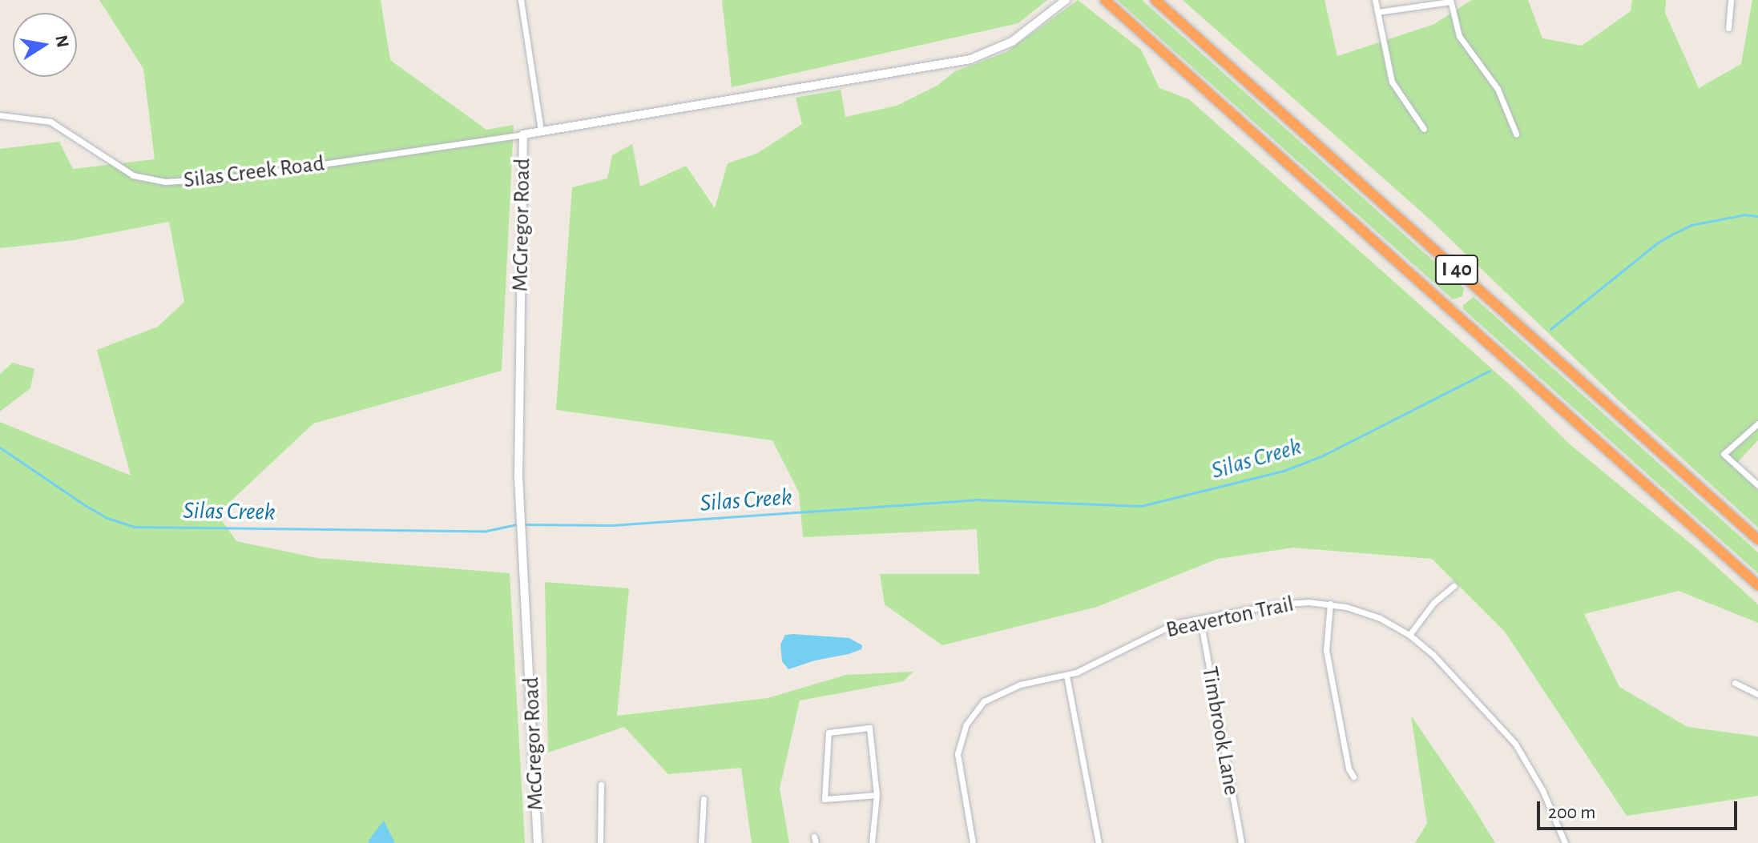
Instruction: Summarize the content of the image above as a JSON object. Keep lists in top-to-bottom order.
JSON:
{
  "streets": {
    "highway": ["I 40"],
    "street": [
      "Silas Creek Road",
      "McGregor Road",
      "Beaverton Trail",
      "Timbrook Lane"
    ]
  },
  "crossings": [
    ["Silas Creek Road", "McGregor Road"],
    ["Beaverton Trail", "Timbrook Lane"]
  ],
  "water": ["Silas Creek"],
  "scale_bar": "200 m",
  "north": "right"
}
